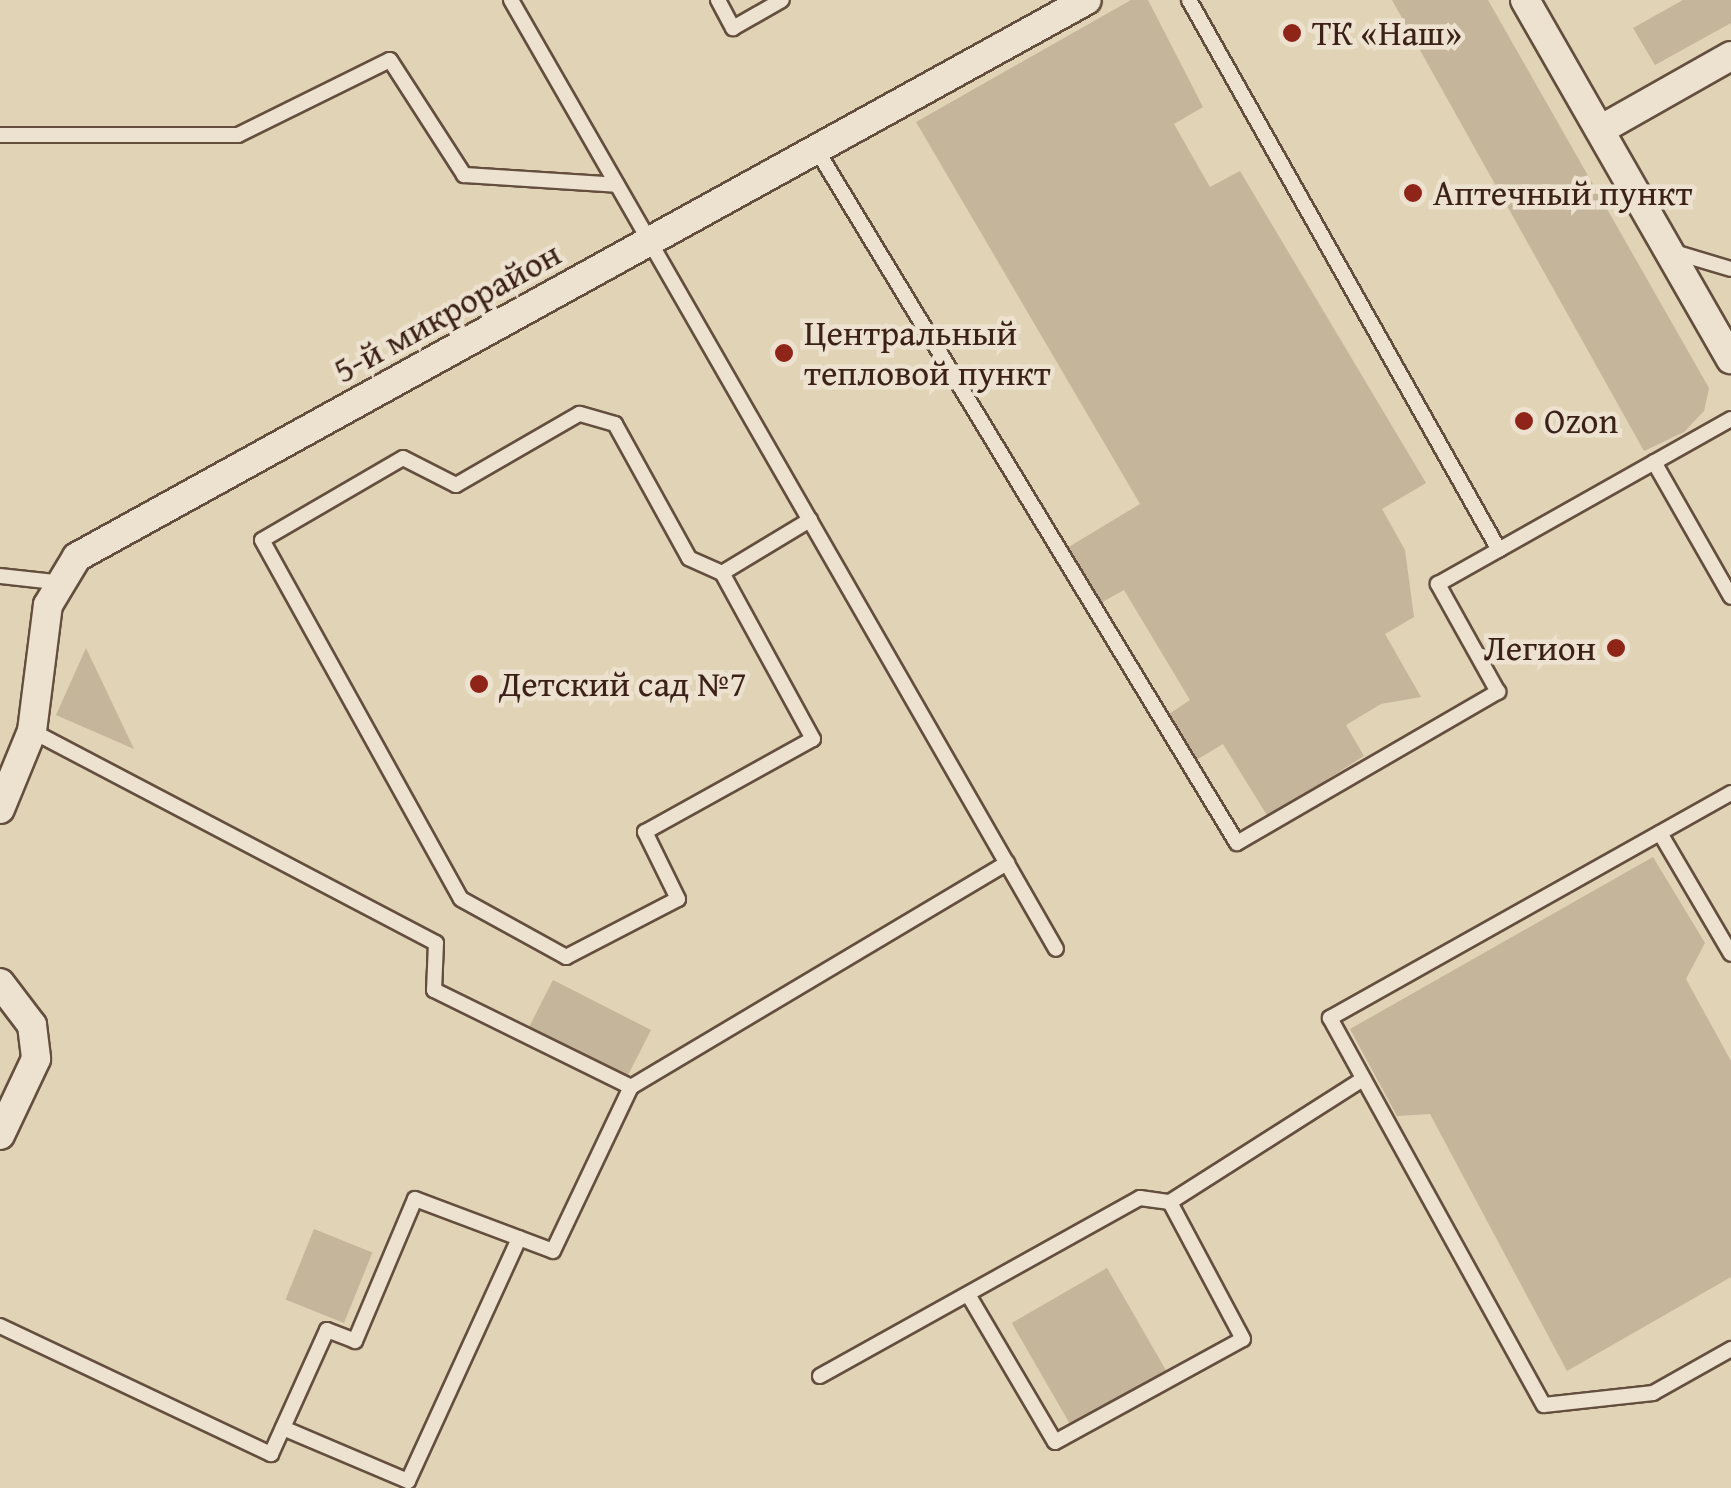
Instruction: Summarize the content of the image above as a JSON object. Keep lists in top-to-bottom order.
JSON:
{
  "streets": {
    "street": ["5-й микрорайон"]
  },
  "places": [
    "ТК «Наш»",
    "Аптечный пункт",
    "Центральный тепловой пункт",
    "Ozon",
    "Легион",
    "Детский сад №7"
  ]
}
